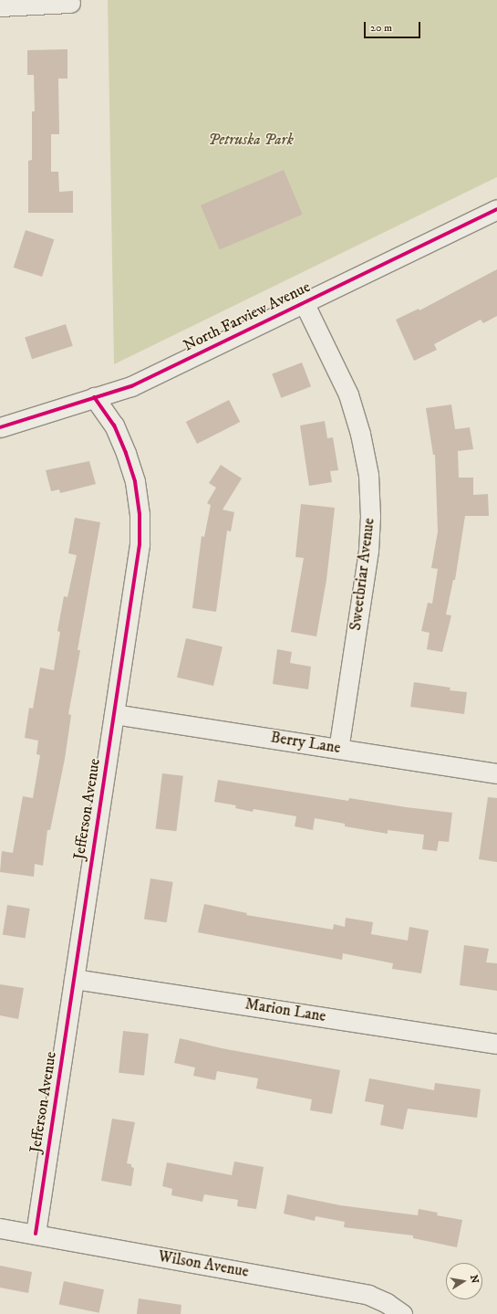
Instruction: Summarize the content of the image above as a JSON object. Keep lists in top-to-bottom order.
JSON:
{
  "streets": {
    "street": [
      "North Farview Avenue",
      "Sweetbriar Avenue",
      "Berry Lane",
      "Jefferson Avenue",
      "Marion Lane",
      "Wilson Avenue"
    ]
  },
  "crossings": [
    ["North Farview Avenue", "Sweetbriar Avenue"],
    ["North Farview Avenue", "Jefferson Avenue"],
    ["Sweetbriar Avenue", "Berry Lane"],
    ["Berry Lane", "Jefferson Avenue"],
    ["Jefferson Avenue", "Marion Lane"],
    ["Jefferson Avenue", "Wilson Avenue"]
  ],
  "parks": ["Petruska Park"],
  "scale_bar": "20 m",
  "north": "right"
}
